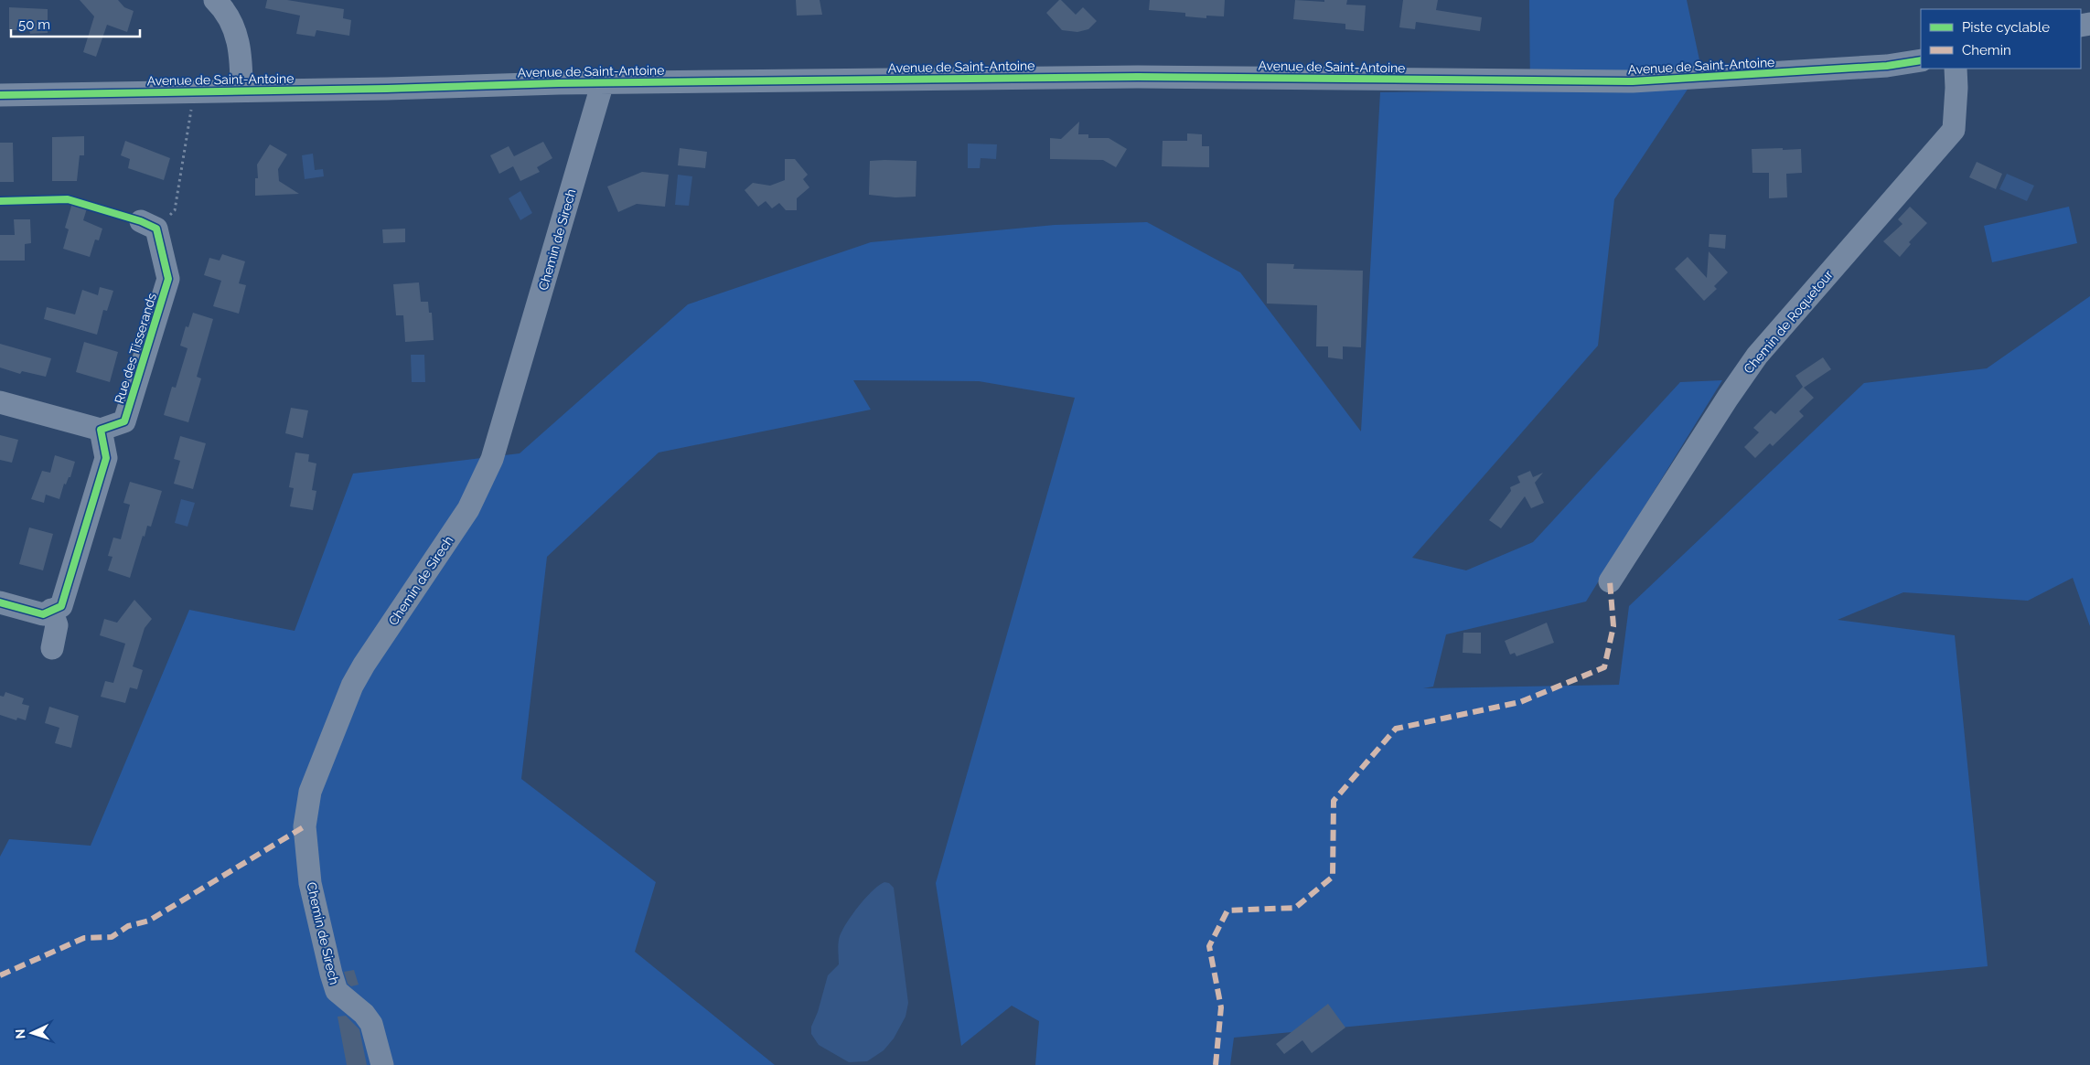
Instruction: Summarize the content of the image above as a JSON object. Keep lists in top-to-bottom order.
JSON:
{
  "streets": {
    "street": [
      "Avenue de Saint-Antoine",
      "Chemin de Sirech",
      "Chemin de Roquetour",
      "Rue des Tisserands"
    ]
  },
  "crossings": [
    ["Avenue de Saint-Antoine", "Chemin de Sirech"]
  ],
  "legend": ["Piste cyclable", "Chemin"],
  "scale_bar": "50 m",
  "north": "left"
}
